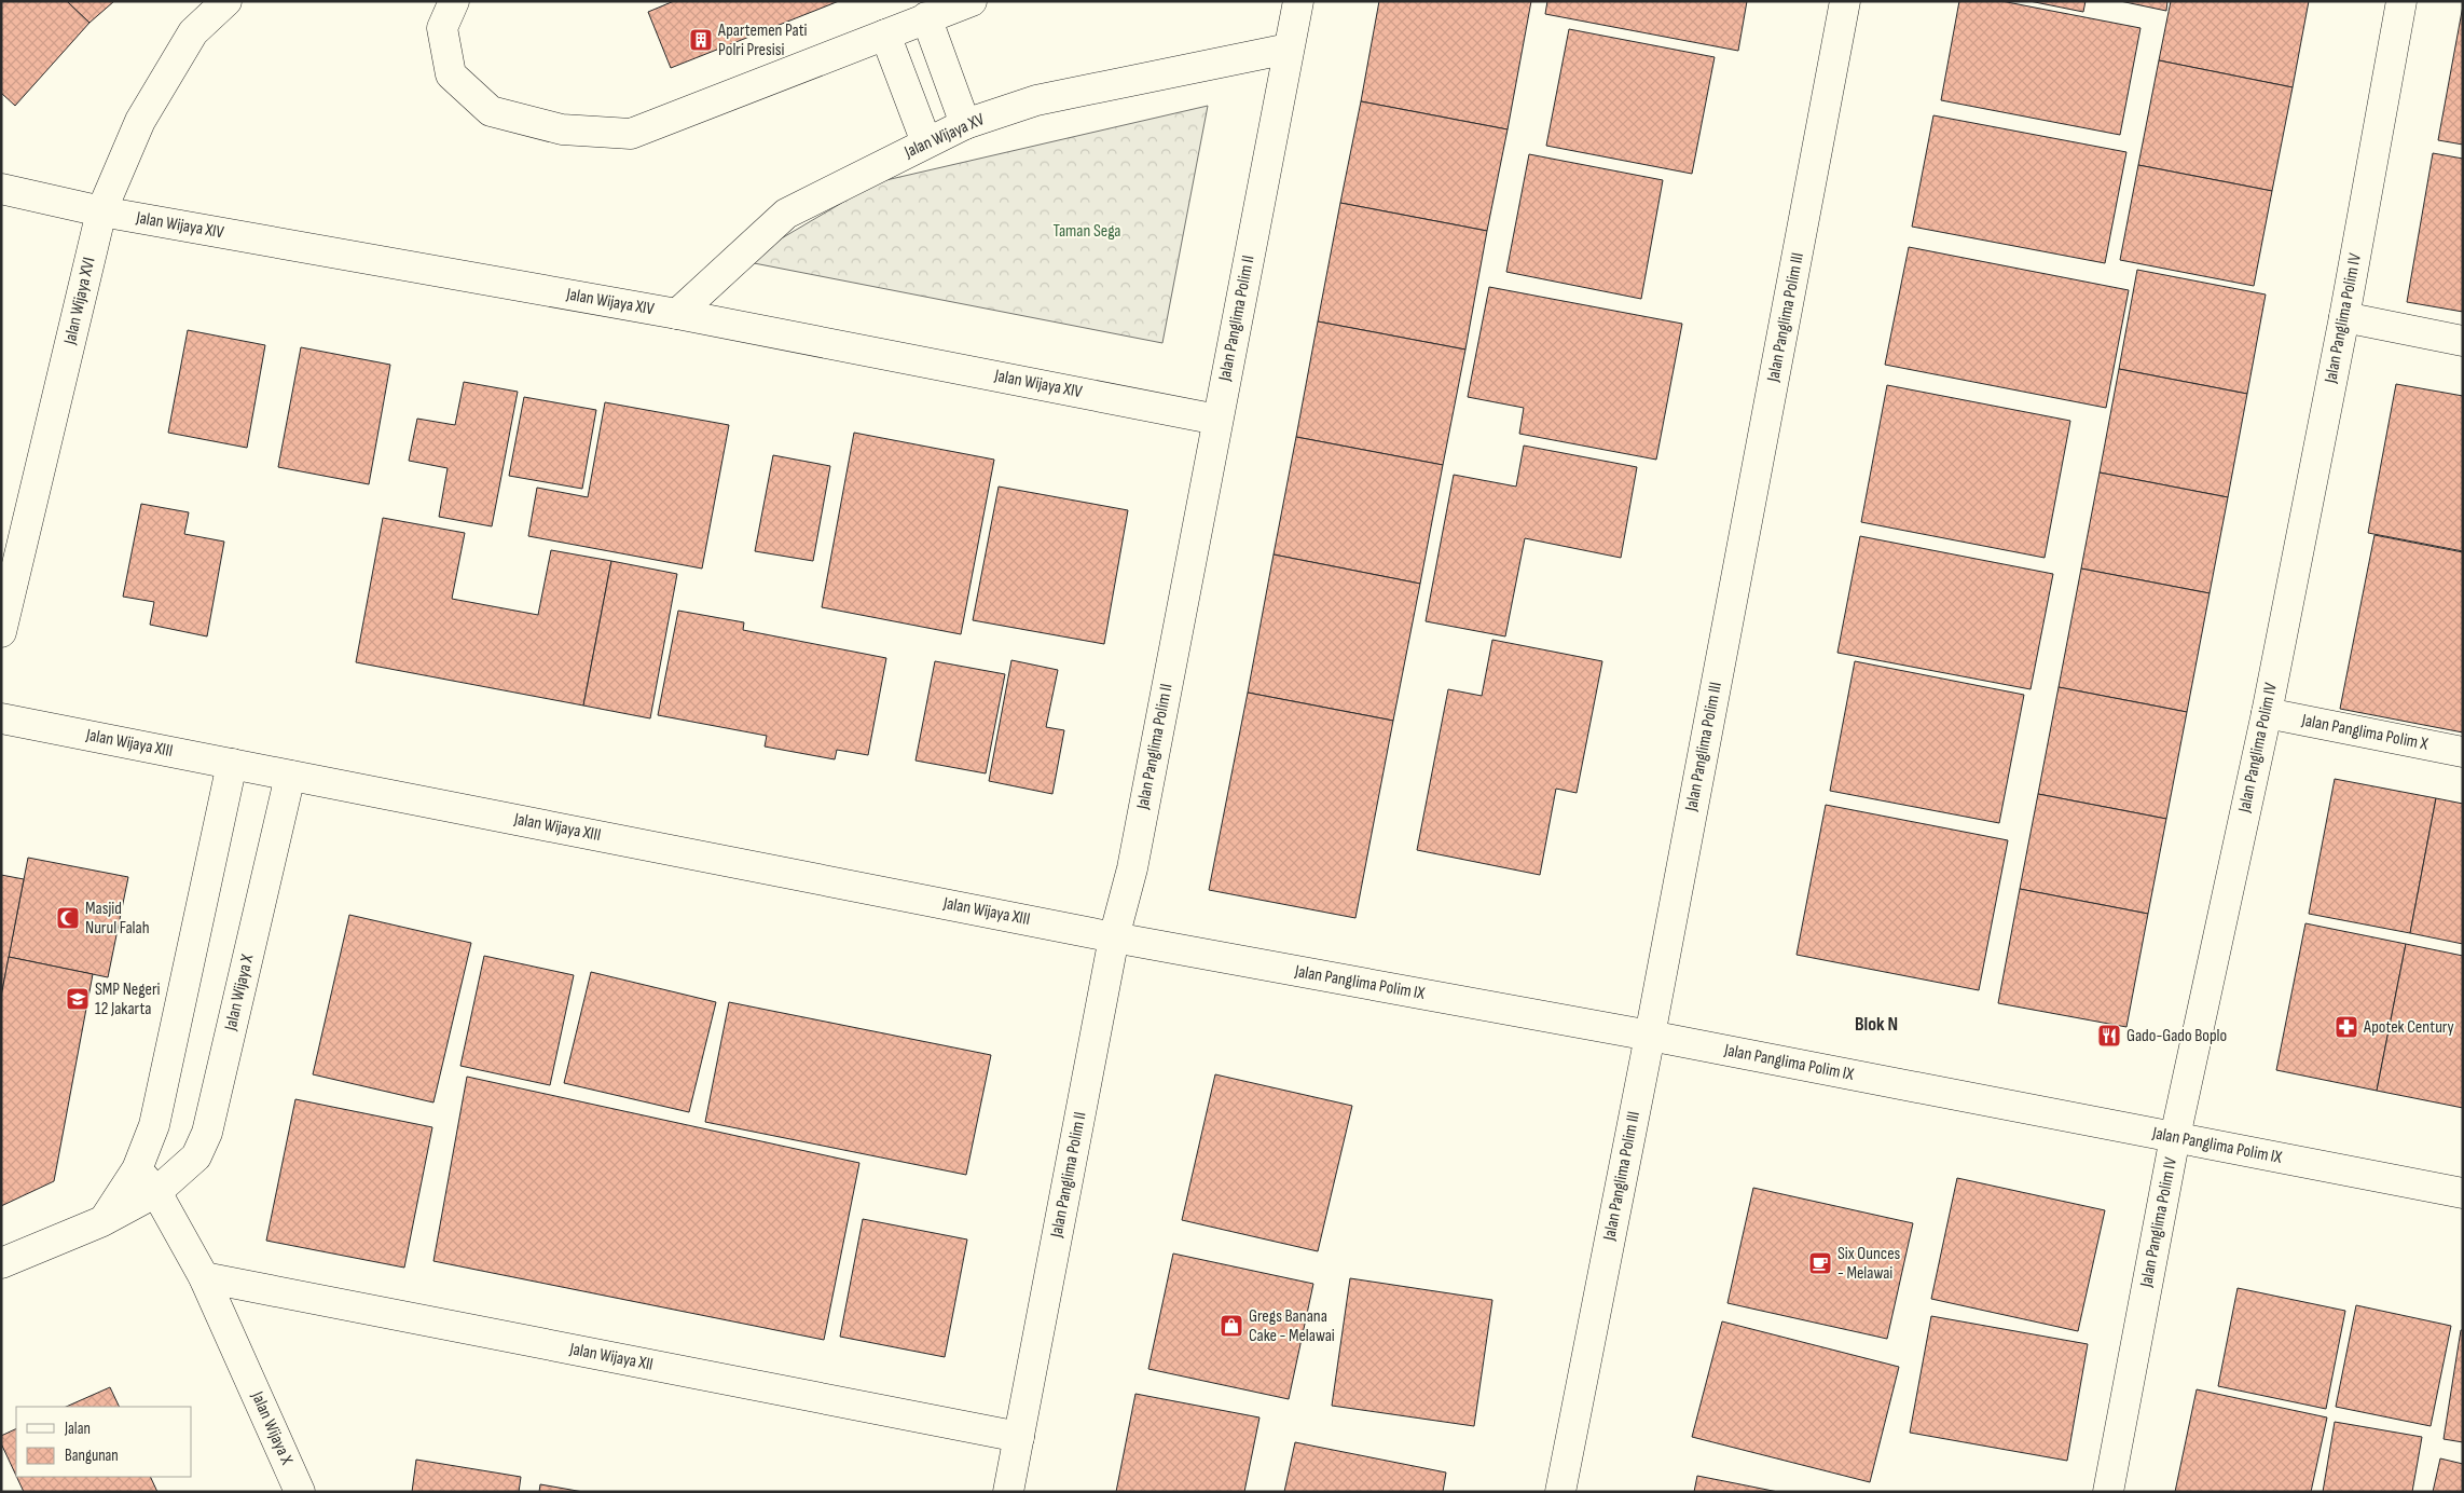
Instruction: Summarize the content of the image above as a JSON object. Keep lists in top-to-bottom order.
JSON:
{
  "streets": {
    "street": [
      "Jalan Wijaya XV",
      "Jalan Wijaya XIV",
      "Jalan Wijaya XVI",
      "Jalan Panglima Polim III",
      "Jalan Panglima Polim II",
      "Jalan Panglima Polim IV",
      "Jalan Panglima Polim X",
      "Jalan Wijaya XIII",
      "Jalan Panglima Polim IX",
      "Jalan Wijaya X",
      "Jalan Wijaya XII"
    ]
  },
  "crossings": [
    ["Jalan Wijaya XV", "Jalan Wijaya XIV"],
    ["Jalan Wijaya XV", "Jalan Panglima Polim II"],
    ["Jalan Wijaya XIV", "Jalan Wijaya XVI"],
    ["Jalan Wijaya XIV", "Jalan Panglima Polim II"],
    ["Jalan Panglima Polim III", "Jalan Panglima Polim IX"],
    ["Jalan Panglima Polim II", "Jalan Wijaya XIII"],
    ["Jalan Panglima Polim II", "Jalan Panglima Polim IX"],
    ["Jalan Panglima Polim II", "Jalan Wijaya XII"],
    ["Jalan Panglima Polim IV", "Jalan Panglima Polim X"],
    ["Jalan Panglima Polim IV", "Jalan Panglima Polim IX"],
    ["Jalan Wijaya XIII", "Jalan Panglima Polim IX"],
    ["Jalan Wijaya XIII", "Jalan Wijaya X"],
    ["Jalan Wijaya X", "Jalan Wijaya XII"]
  ],
  "districts": ["Blok N"],
  "parks": ["Taman Sega"],
  "places": {
    "building": ["Apartemen Pati Polri Presisi"],
    "mosque": ["Masjid Nurul Falah"],
    "school or university": ["SMP Negeri 12 Jakarta"],
    "pharmacy": ["Apotek Century"],
    "restaurant": ["Gado-Gado Boplo"],
    "cafe": ["Six Ounces - Melawai"],
    "shop": ["Gregs Banana Cake - Melawai"]
  },
  "legend": ["Jalan", "Bangunan"]
}
